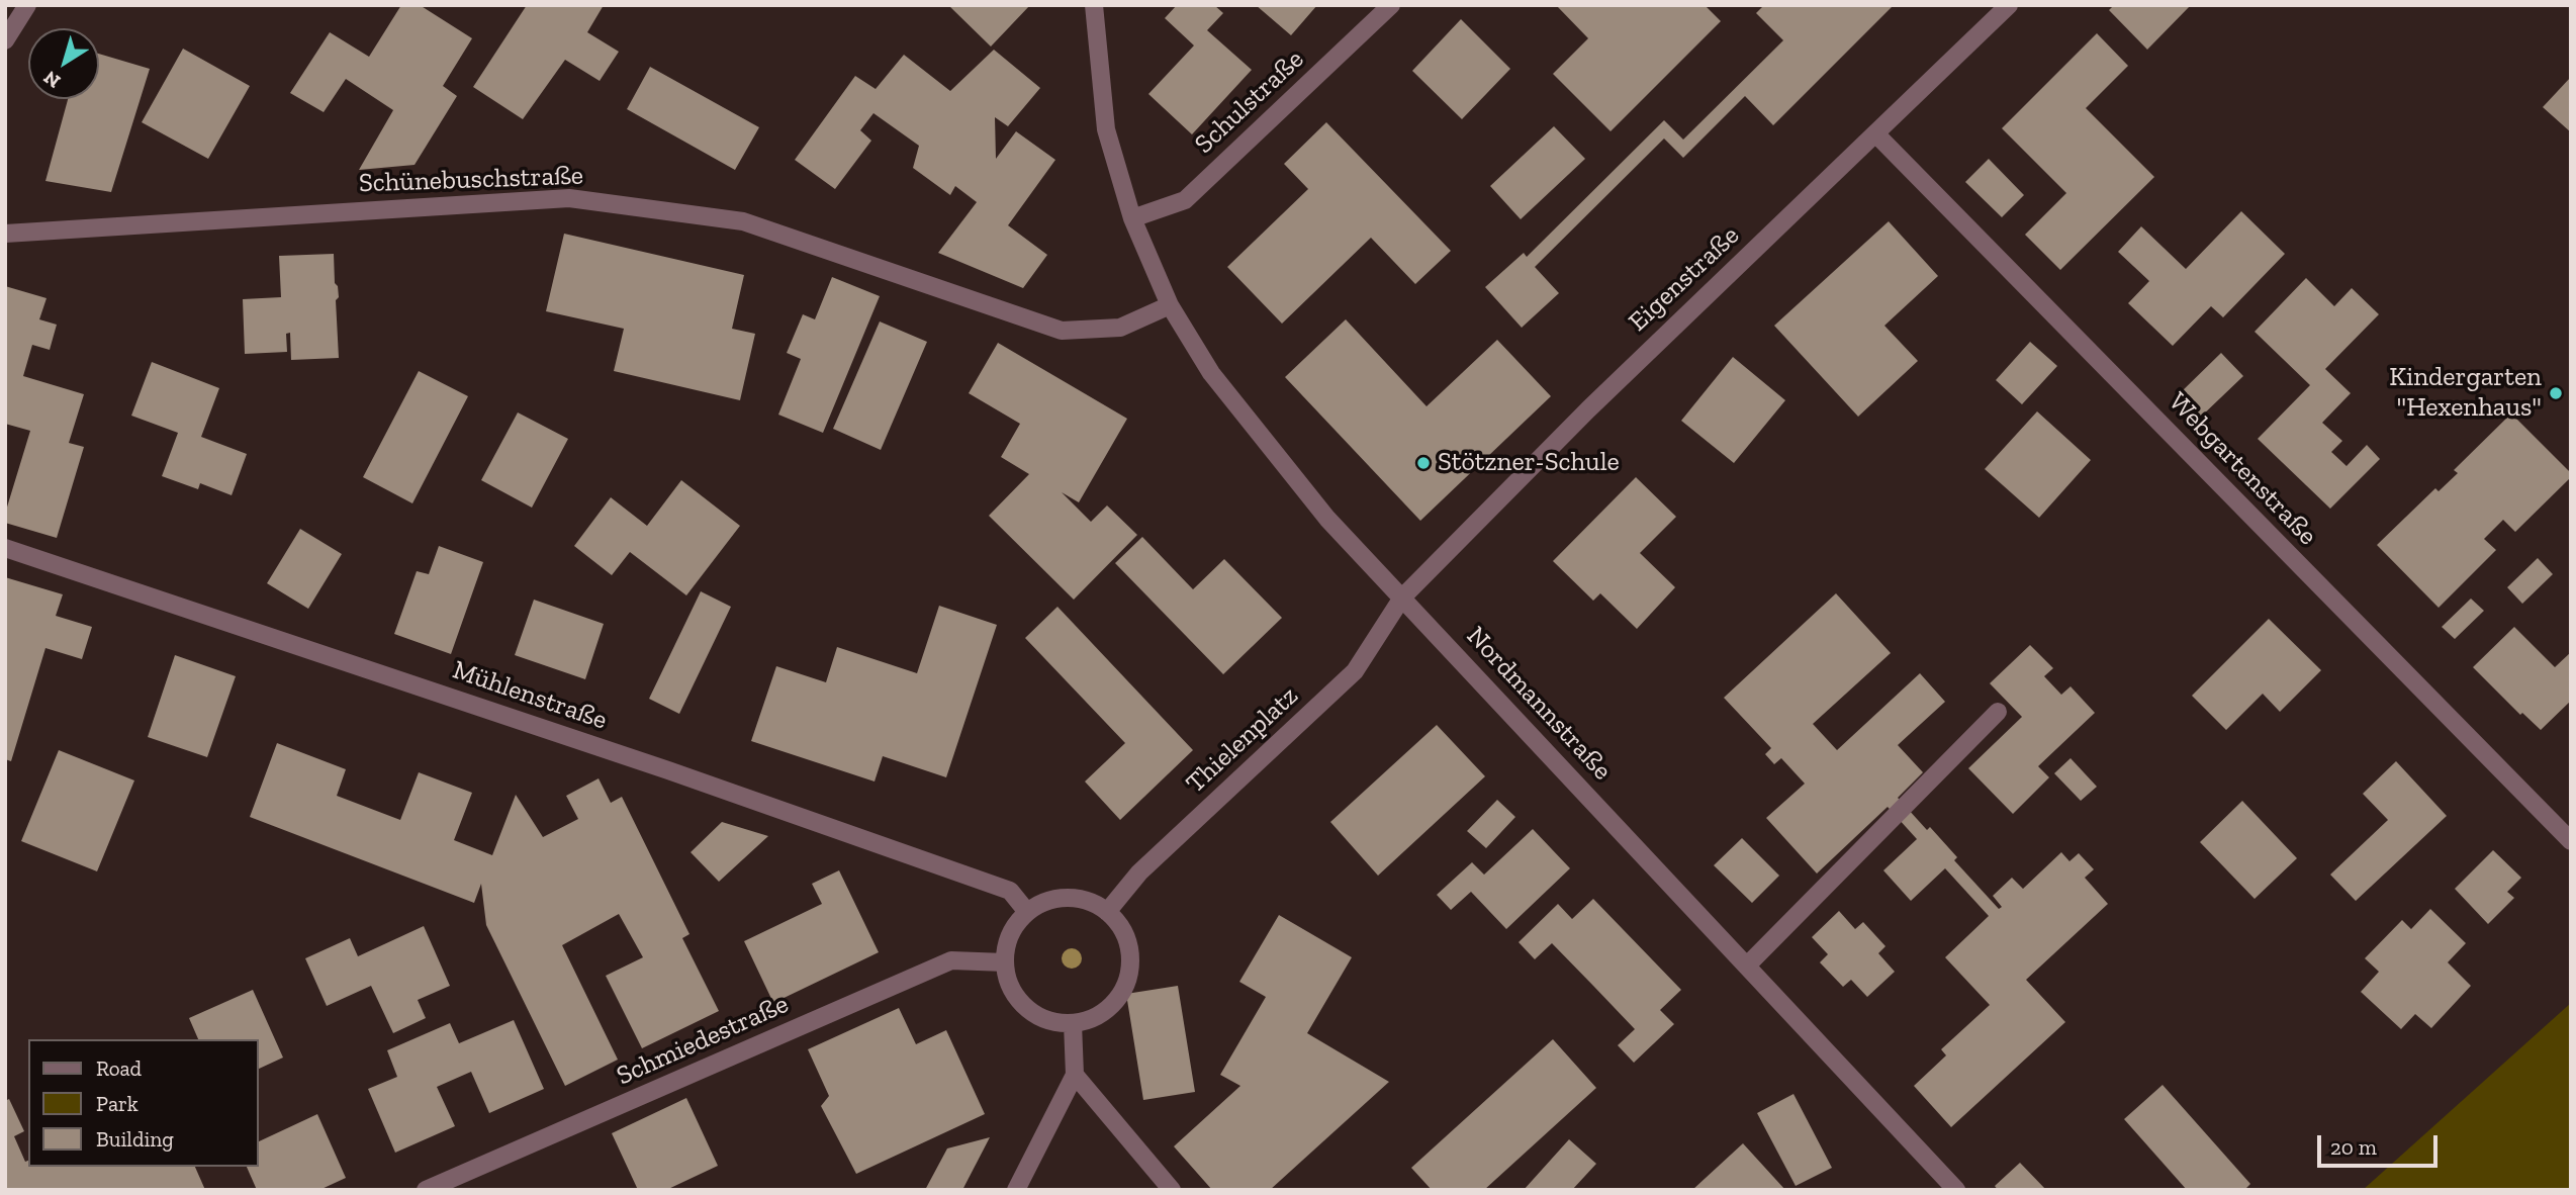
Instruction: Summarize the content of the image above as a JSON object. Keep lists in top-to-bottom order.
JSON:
{
  "streets": {
    "street": [
      "Schulstraße",
      "Schünebuschstraße",
      "Eigenstraße",
      "Webgartenstraße",
      "Mühlenstraße",
      "Nordmannstraße",
      "Thielenplatz",
      "Schmiedestraße"
    ]
  },
  "crossings": [
    ["Schulstraße", "Nordmannstraße"],
    ["Schünebuschstraße", "Nordmannstraße"],
    ["Eigenstraße", "Webgartenstraße"],
    ["Eigenstraße", "Nordmannstraße"],
    ["Eigenstraße", "Thielenplatz"],
    ["Mühlenstraße", "Thielenplatz"],
    ["Mühlenstraße", "Schmiedestraße"],
    ["Nordmannstraße", "Thielenplatz"],
    ["Thielenplatz", "Schmiedestraße"]
  ],
  "places": ["Kindergarten \"Hexenhaus\"", "Stötzner-Schule"],
  "legend": ["Road", "Park", "Building"],
  "scale_bar": "20 m",
  "north": "bottom left"
}
